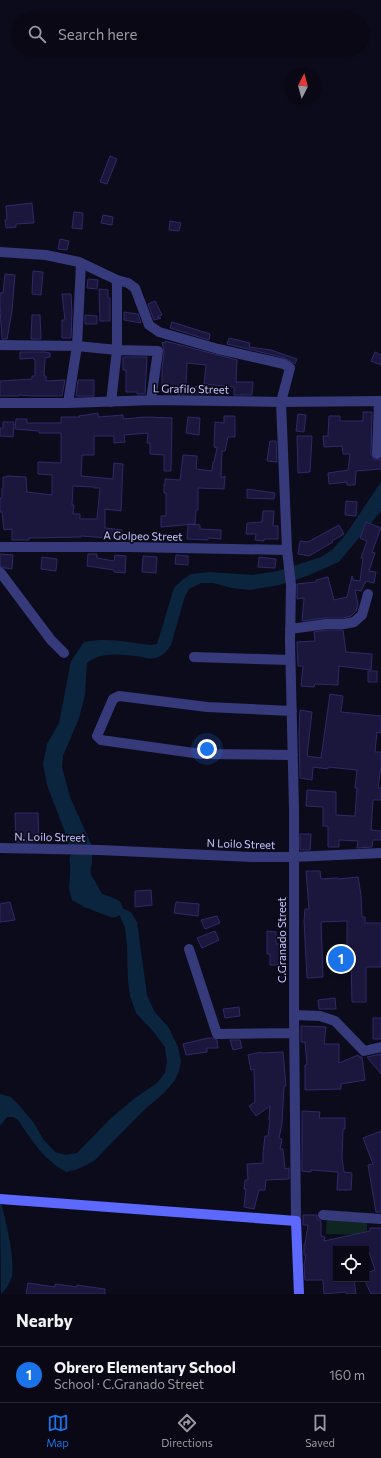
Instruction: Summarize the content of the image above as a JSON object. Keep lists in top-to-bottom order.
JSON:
{
  "streets": {
    "street": [
      "L Grafilo Street",
      "A Golpeo Street",
      "N. Loilo Street",
      "N Loilo Street",
      "C.Granado Street"
    ]
  },
  "crossings": [
    ["L Grafilo Street", "C.Granado Street"],
    ["A Golpeo Street", "C.Granado Street"],
    ["N. Loilo Street", "N Loilo Street"],
    ["N Loilo Street", "C.Granado Street"]
  ],
  "north": "top",
  "page": {
    "search": "Search here",
    "pins": "1",
    "heading": "Nearby",
    "list": [
      {
        "mark": "1",
        "name": "Obrero Elementary School",
        "note": "School · C.Granado Street",
        "value": "160 m"
      }
    ],
    "nav": ["Map", "Directions", "Saved"]
  }
}
